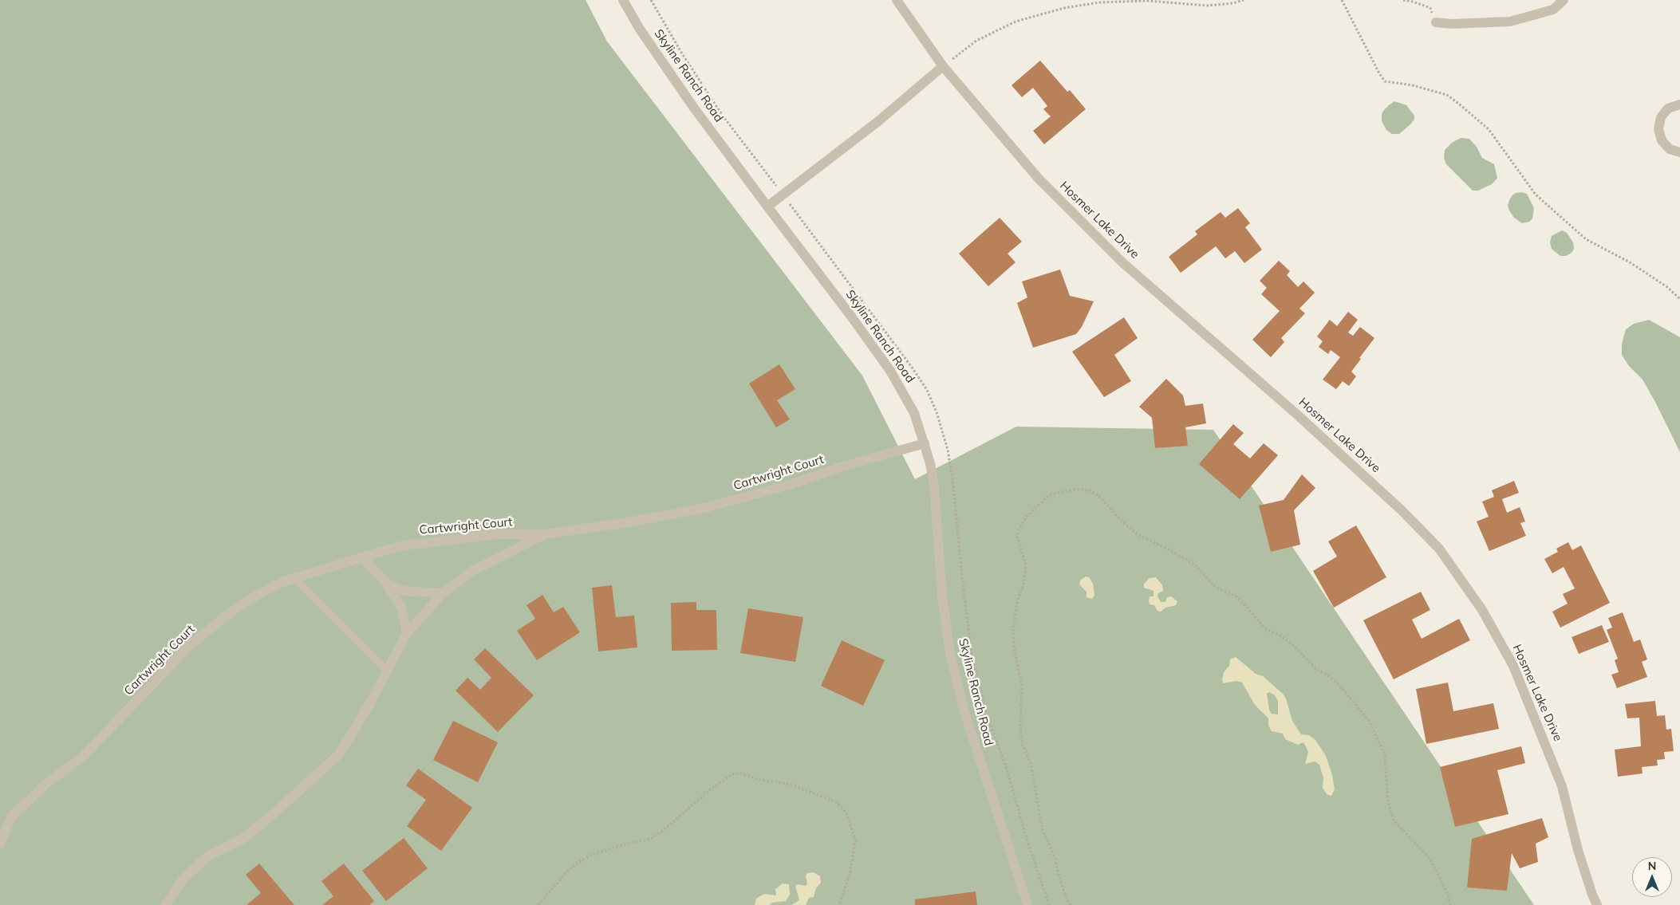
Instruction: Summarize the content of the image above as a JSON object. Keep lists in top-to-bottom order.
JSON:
{
  "streets": {
    "street": ["Skyline Ranch Road", "Hosmer Lake Drive", "Cartwright Court"]
  },
  "crossings": [
    ["Skyline Ranch Road", "Cartwright Court"]
  ],
  "north": "top"
}
